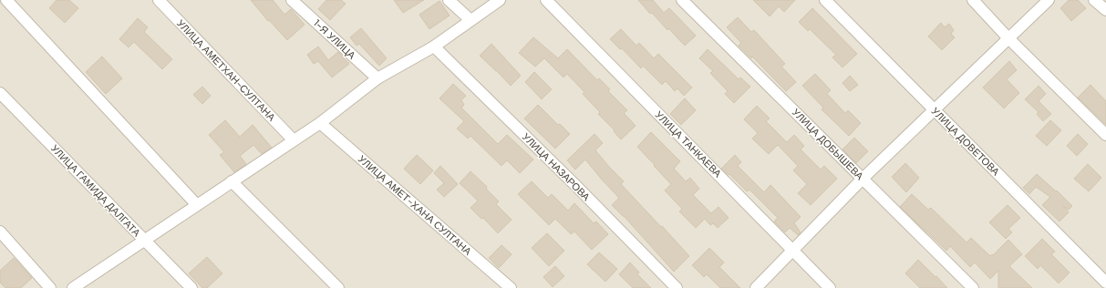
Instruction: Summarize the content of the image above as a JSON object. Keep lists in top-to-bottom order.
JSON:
{
  "streets": {
    "street": [
      "1-Я УЛИЦА",
      "УЛИЦА АМЕТХАН-СУЛТАНА",
      "УЛИЦА ДОВЕТОВА",
      "УЛИЦА ТАНКАЕВА",
      "УЛИЦА ДОБЫШЕВА",
      "УЛИЦА НАЗАРОВА",
      "УЛИЦА ГАМИДА ДАЛГАТА",
      "УЛИЦА АМЕТ-ХАНА СУЛТАНА"
    ]
  }
}
